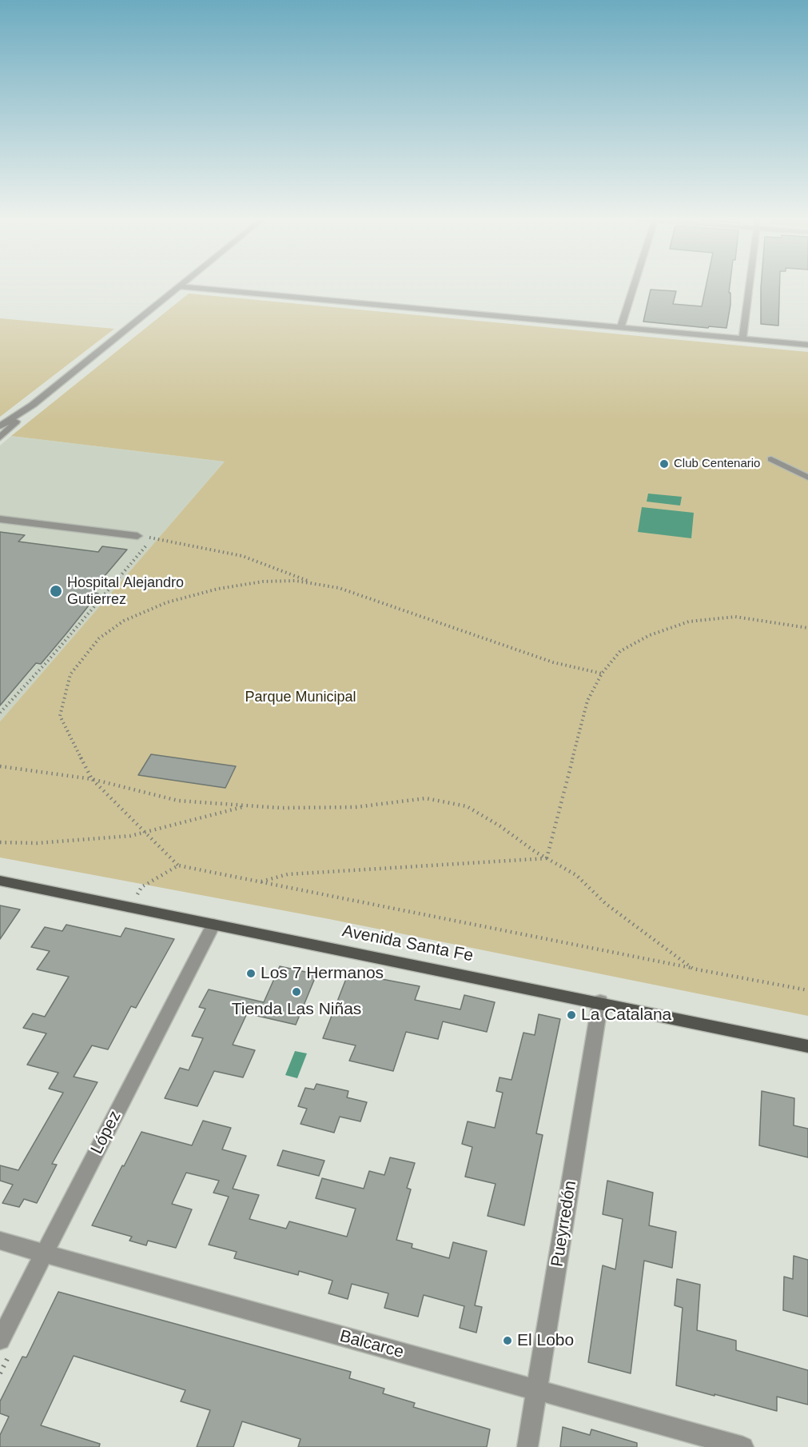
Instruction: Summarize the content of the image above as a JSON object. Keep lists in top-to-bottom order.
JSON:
{
  "streets": {
    "main road": ["Avenida Santa Fe"],
    "street": ["López", "Pueyrredón", "Balcarce"]
  },
  "crossings": [
    ["Avenida Santa Fe", "López"],
    ["Avenida Santa Fe", "Pueyrredón"],
    ["López", "Balcarce"],
    ["Pueyrredón", "Balcarce"]
  ],
  "parks": ["Parque Municipal"],
  "places": [
    "Club Centenario",
    "Hospital Alejandro Gutierrez",
    "Los 7 Hermanos",
    "Tienda Las Niñas",
    "La Catalana",
    "El Lobo"
  ]
}
